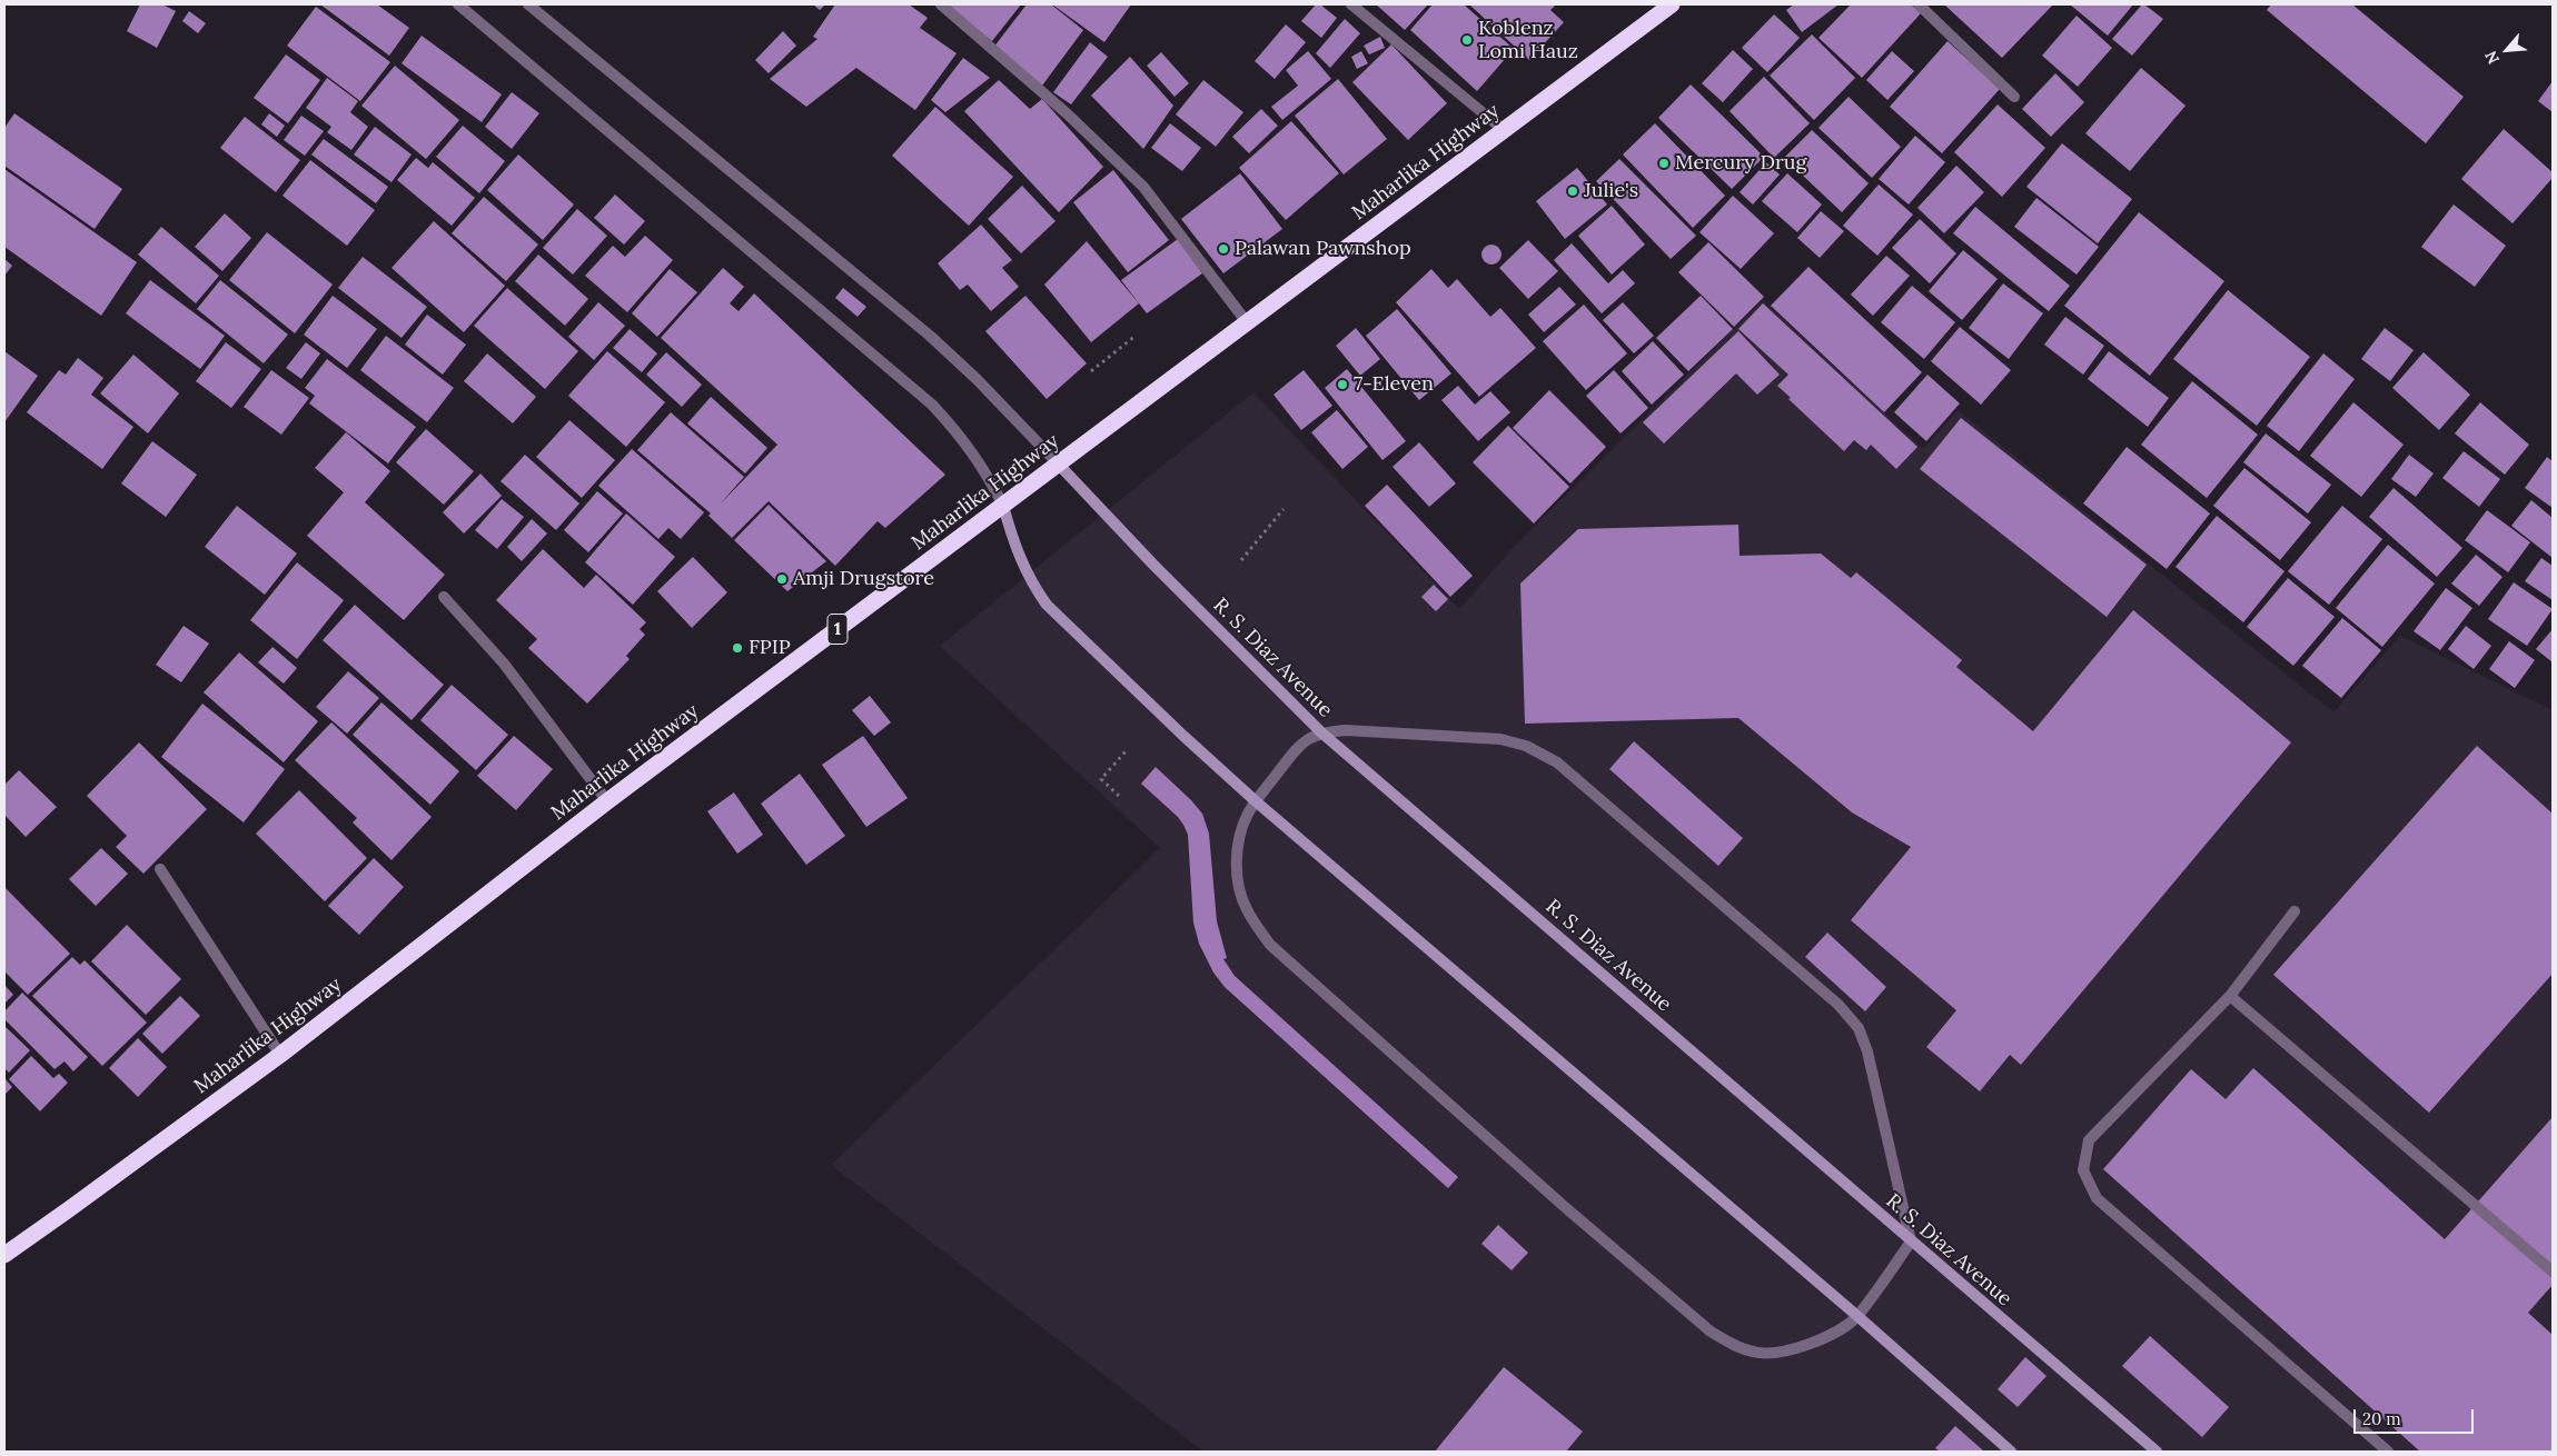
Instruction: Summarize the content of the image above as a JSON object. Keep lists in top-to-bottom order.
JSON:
{
  "streets": {
    "highway": ["Maharlika Highway", "1"],
    "street": ["R. S. Diaz Avenue"]
  },
  "crossings": [
    ["Maharlika Highway", "R. S. Diaz Avenue"]
  ],
  "places": [
    "Koblenz Lomi Hauz",
    "Mercury Drug",
    "Julie's",
    "Palawan Pawnshop",
    "7-Eleven",
    "Amji Drugstore",
    "FPIP"
  ],
  "scale_bar": "20 m",
  "north": "bottom left"
}
